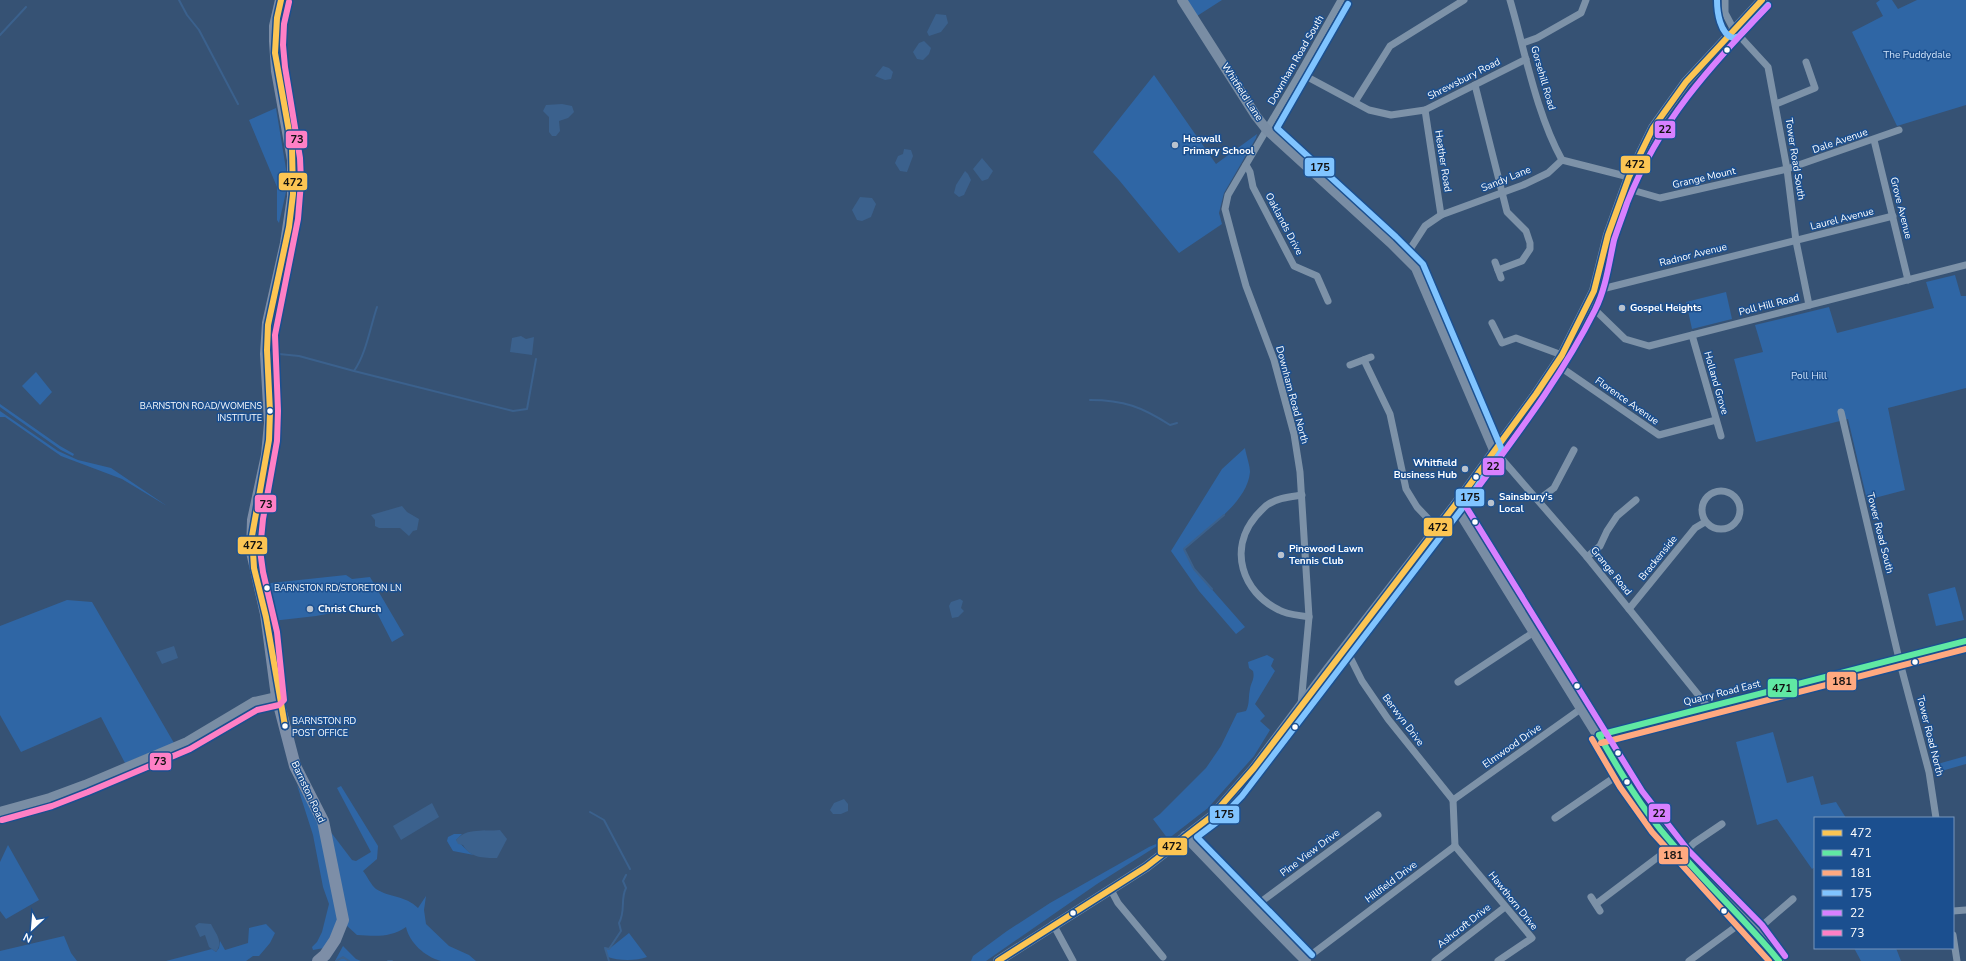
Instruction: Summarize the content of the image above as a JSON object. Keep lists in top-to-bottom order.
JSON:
{
  "streets": {
    "main road": ["Barnston Road"],
    "street": [
      "Downham Road South",
      "Gorsehill Road",
      "Shrewsbury Road",
      "Whitfield Lane",
      "Dale Avenue",
      "Tower Road South",
      "Heather Road",
      "Grange Mount",
      "Sandy Lane",
      "Grove Avenue",
      "Laurel Avenue",
      "Oaklands Drive",
      "Radnor Avenue",
      "Poll Hill Road",
      "Holland Grove",
      "Downham Road North",
      "Florence Avenue",
      "Brackenside",
      "Grange Road",
      "Quarry Road East",
      "Berwyn Drive",
      "Tower Road North",
      "Elmwood Drive",
      "Pine View Drive",
      "Hillfield Drive",
      "Hawthorn Drive",
      "Ashcroft Drive"
    ]
  },
  "crossings": [
    ["Downham Road South", "Shrewsbury Road"],
    ["Downham Road South", "Whitfield Lane"],
    ["Downham Road South", "Downham Road North"],
    ["Gorsehill Road", "Shrewsbury Road"],
    ["Gorsehill Road", "Sandy Lane"],
    ["Shrewsbury Road", "Heather Road"],
    ["Whitfield Lane", "Sandy Lane"],
    ["Whitfield Lane", "Downham Road North"],
    ["Whitfield Lane", "Grange Road"],
    ["Dale Avenue", "Tower Road South"],
    ["Dale Avenue", "Grange Mount"],
    ["Dale Avenue", "Grove Avenue"],
    ["Tower Road South", "Grange Mount"],
    ["Tower Road South", "Laurel Avenue"],
    ["Tower Road South", "Radnor Avenue"],
    ["Tower Road South", "Poll Hill Road"],
    ["Tower Road South", "Quarry Road East"],
    ["Tower Road South", "Tower Road North"],
    ["Heather Road", "Sandy Lane"],
    ["Grove Avenue", "Laurel Avenue"],
    ["Grove Avenue", "Poll Hill Road"],
    ["Laurel Avenue", "Radnor Avenue"],
    ["Oaklands Drive", "Downham Road North"],
    ["Poll Hill Road", "Holland Grove"],
    ["Holland Grove", "Florence Avenue"],
    ["Brackenside", "Grange Road"],
    ["Grange Road", "Quarry Road East"],
    ["Quarry Road East", "Tower Road North"],
    ["Berwyn Drive", "Elmwood Drive"],
    ["Hillfield Drive", "Hawthorn Drive"],
    ["Hawthorn Drive", "Ashcroft Drive"]
  ],
  "parks": ["The Puddydale", "Poll Hill"],
  "places": [
    "Heswall Primary School",
    "Gospel Heights",
    "BARNSTON ROAD/WOMENS INSTITUTE",
    "Whitfield Business Hub",
    "Sainsbury's Local",
    "Pinewood Lawn Tennis Club",
    "BARNSTON RD/STORETON LN",
    "Christ Church",
    "BARNSTON RD POST OFFICE"
  ],
  "lines": [
    "transit line 472",
    "transit line 175",
    "transit line 73",
    "transit line 22",
    "transit line 471",
    "transit line 181"
  ],
  "legend": [
    "472",
    "471",
    "181",
    "175",
    "22",
    "73"
  ],
  "north": "bottom left"
}
